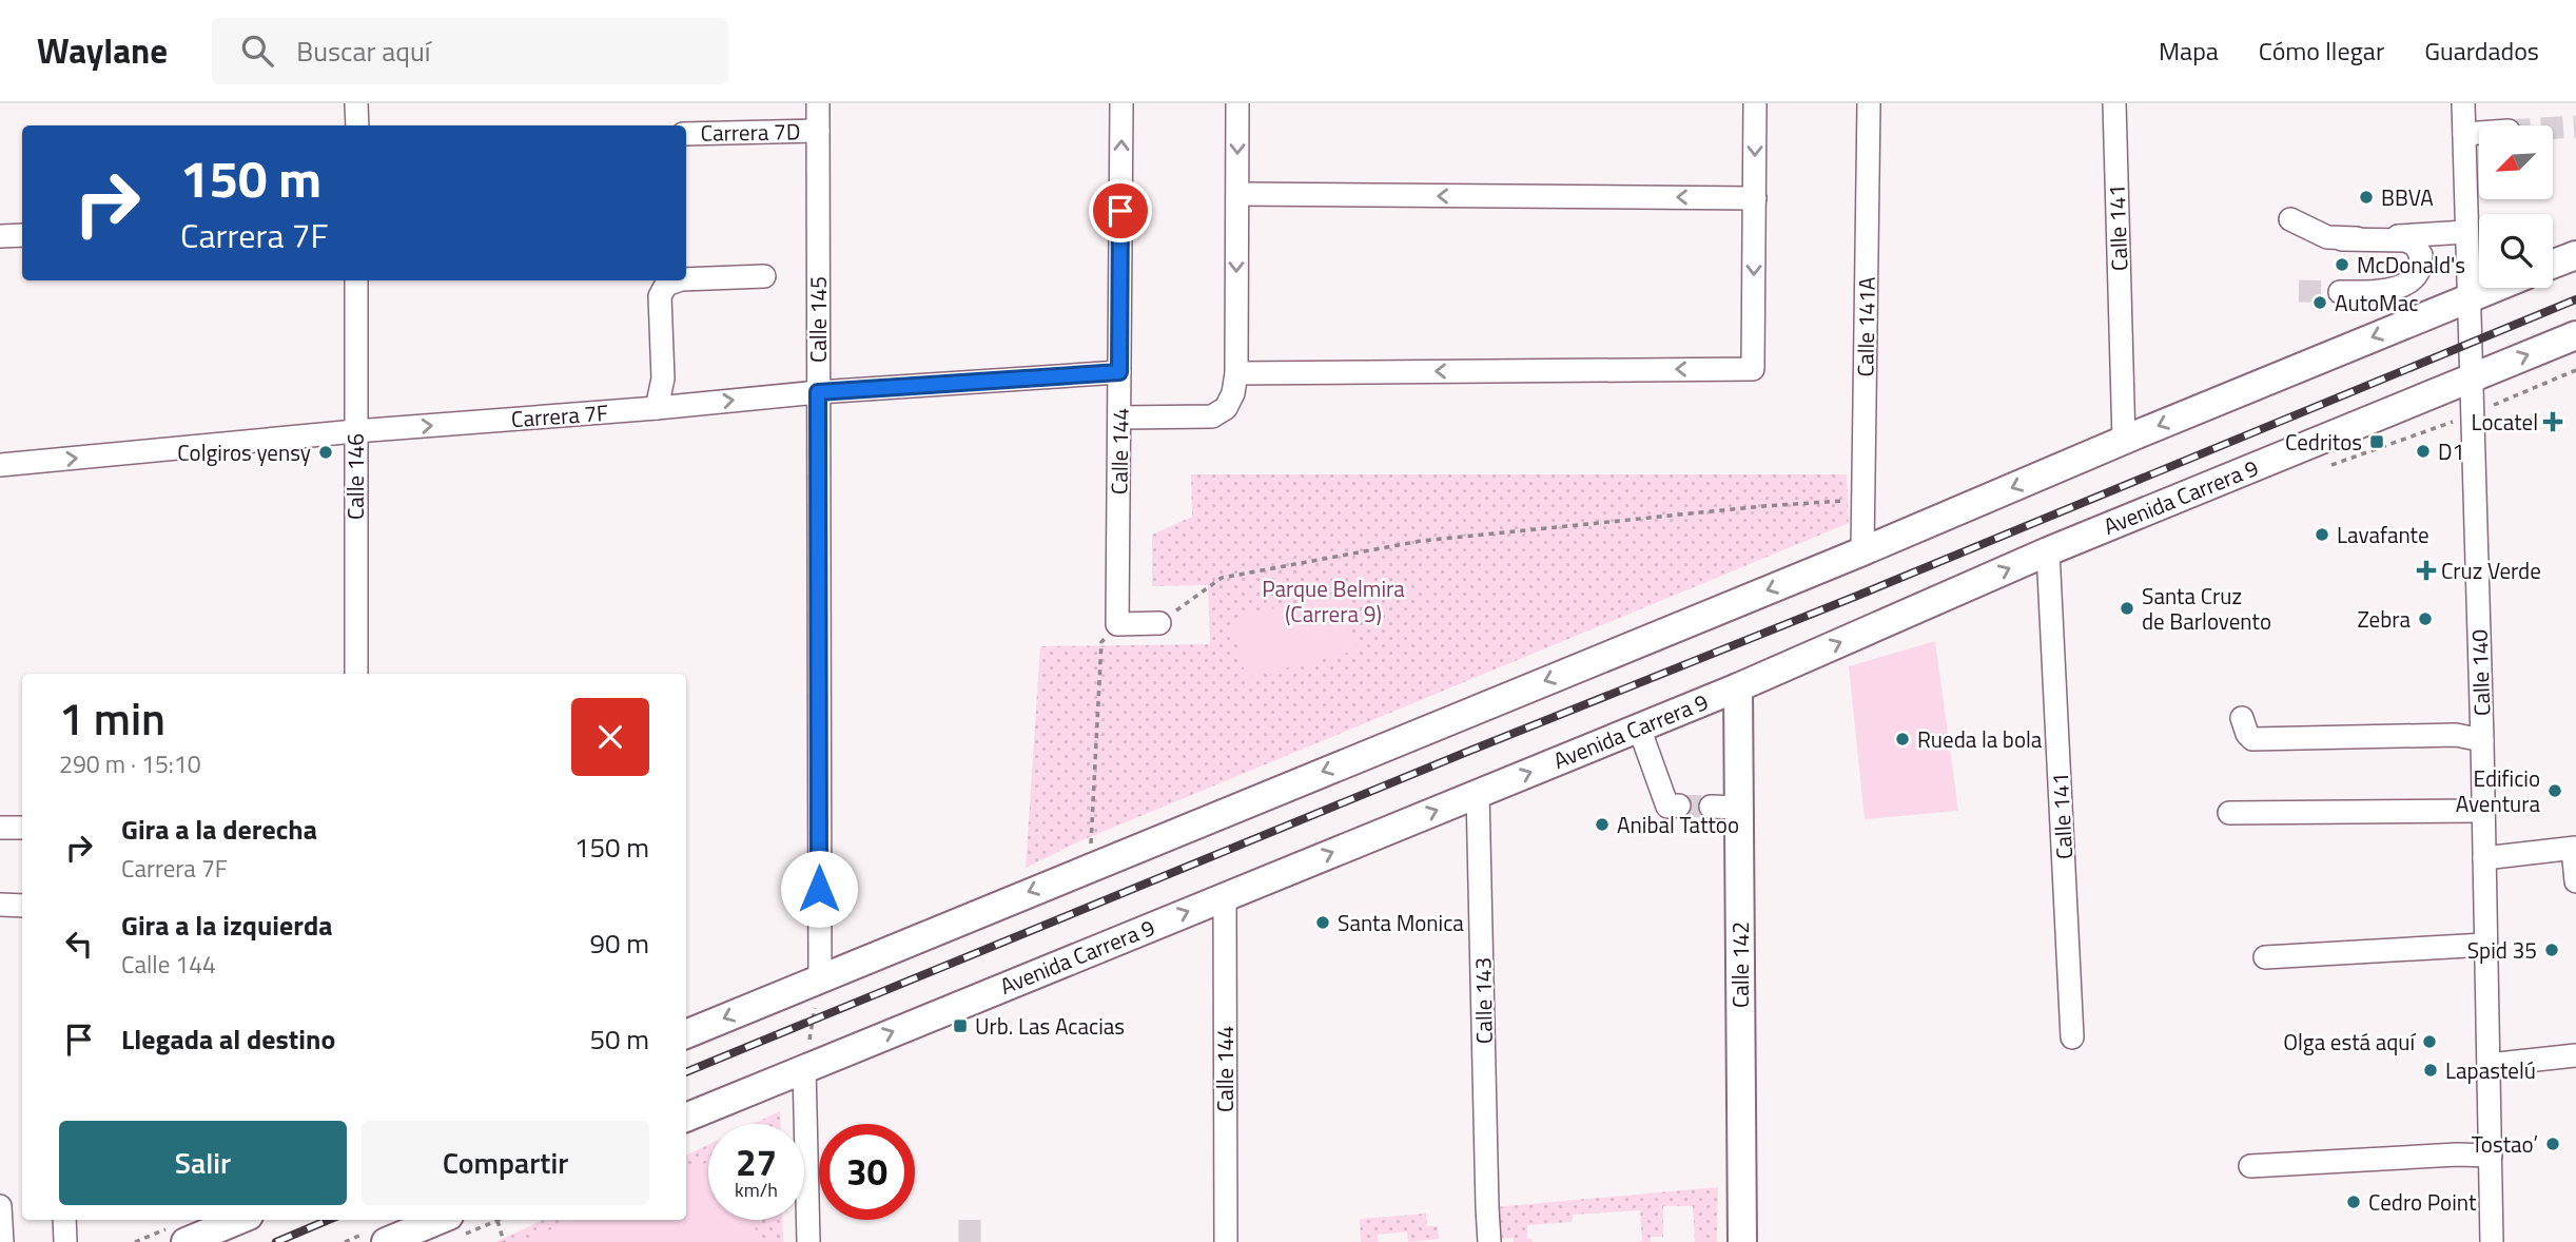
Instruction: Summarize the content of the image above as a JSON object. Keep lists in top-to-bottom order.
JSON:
{
  "streets": {
    "main road": ["Avenida Carrera 9", "Calle 142"],
    "street": [
      "Carrera 7D",
      "Calle 141",
      "Calle 145",
      "Calle 141A",
      "Carrera 7F",
      "Calle 144",
      "Calle 146",
      "Calle 140",
      "Calle 143"
    ]
  },
  "crossings": [
    ["Carrera 7D", "Calle 145"],
    ["Calle 141", "Avenida Carrera 9"],
    ["Calle 145", "Carrera 7F"],
    ["Carrera 7F", "Calle 144"],
    ["Carrera 7F", "Calle 146"],
    ["Calle 144", "Avenida Carrera 9"],
    ["Avenida Carrera 9", "Calle 140"],
    ["Avenida Carrera 9", "Calle 142"],
    ["Avenida Carrera 9", "Calle 143"]
  ],
  "one_way": ["Carrera 7F"],
  "parks": ["Parque Belmira (Carrera 9)"],
  "places": {
    "other": [
      "BBVA",
      "McDonald's",
      "AutoMac",
      "D1",
      "Colgiros yensy",
      "Lavafante",
      "Santa Cruz de Barlovento",
      "Zebra",
      "Rueda la bola",
      "Edificio Aventura",
      "Anibal Tattoo",
      "Santa Monica",
      "Spid 35",
      "Olga está aquí",
      "Lapastelú",
      "Tostao’",
      "Cedro Point"
    ],
    "health": ["Locatel", "Cruz Verde"],
    "transit": ["Cedritos", "Urb. Las Acacias"]
  },
  "north": "bottom left",
  "page": {
    "header": "Waylane",
    "search": "Buscar aquí",
    "nav": ["Mapa", "Cómo llegar", "Guardados"],
    "turn": ["150 m", "Carrera 7F"],
    "heading": ["1 min", "290 m · 15:10"],
    "list": [
      {
        "name": "Gira a la derecha",
        "note": "Carrera 7F",
        "value": "150 m"
      },
      {
        "name": "Gira a la izquierda",
        "note": "Calle 144",
        "value": "90 m"
      },
      {
        "name": "Llegada al destino",
        "value": "50 m"
      }
    ],
    "buttons": ["Salir", "Compartir"],
    "speed": "27 km/h",
    "limit": "30"
  }
}
